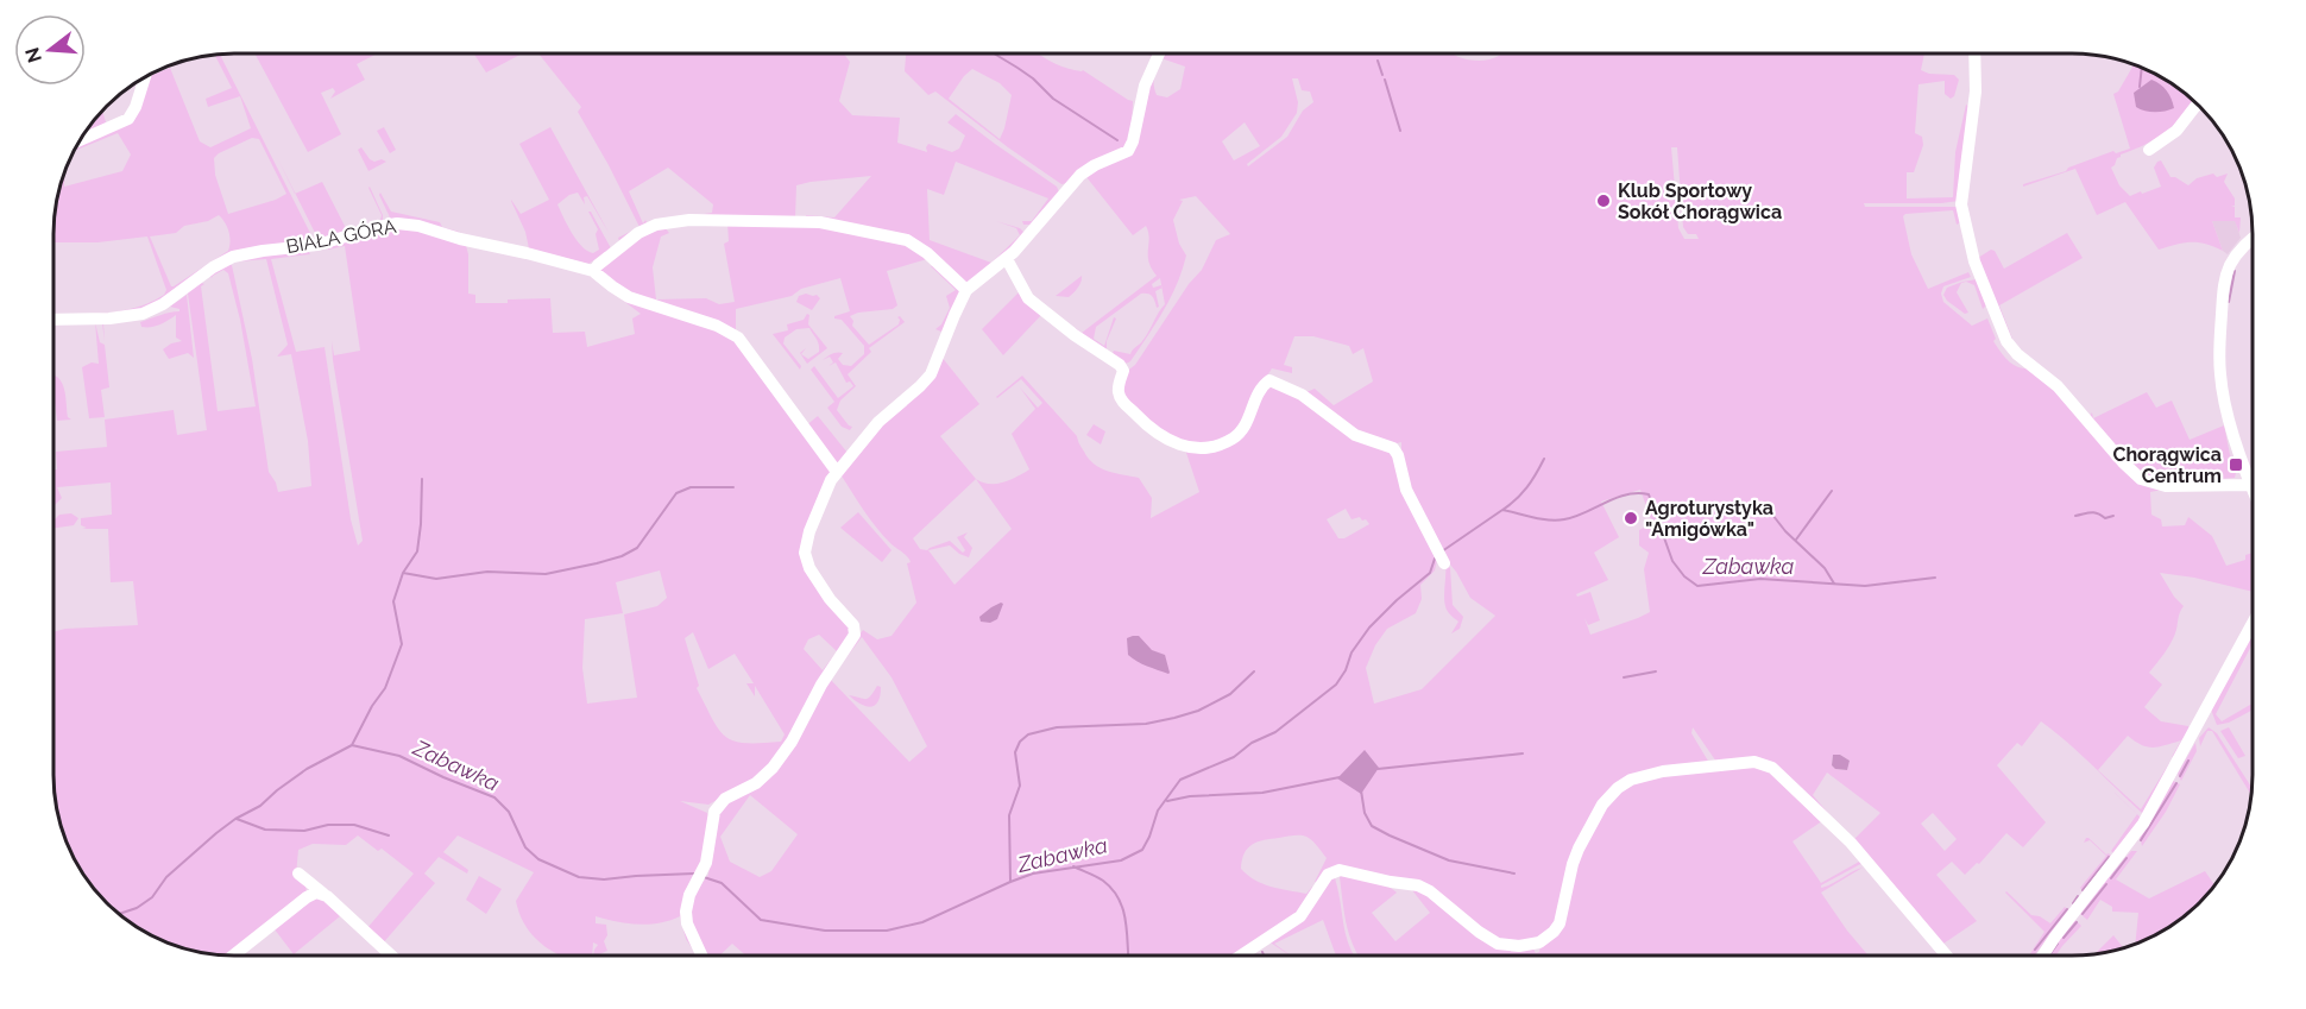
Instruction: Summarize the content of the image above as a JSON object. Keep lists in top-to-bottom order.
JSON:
{
  "streets": {
    "street": ["BIAŁA GÓRA"]
  },
  "water": ["Zabawka"],
  "places": {
    "other": ["Klub Sportowy Sokół Chorągwica", "Agroturystyka \"Amigówka\""],
    "transit": ["Chorągwica Centrum"]
  },
  "north": "left"
}
